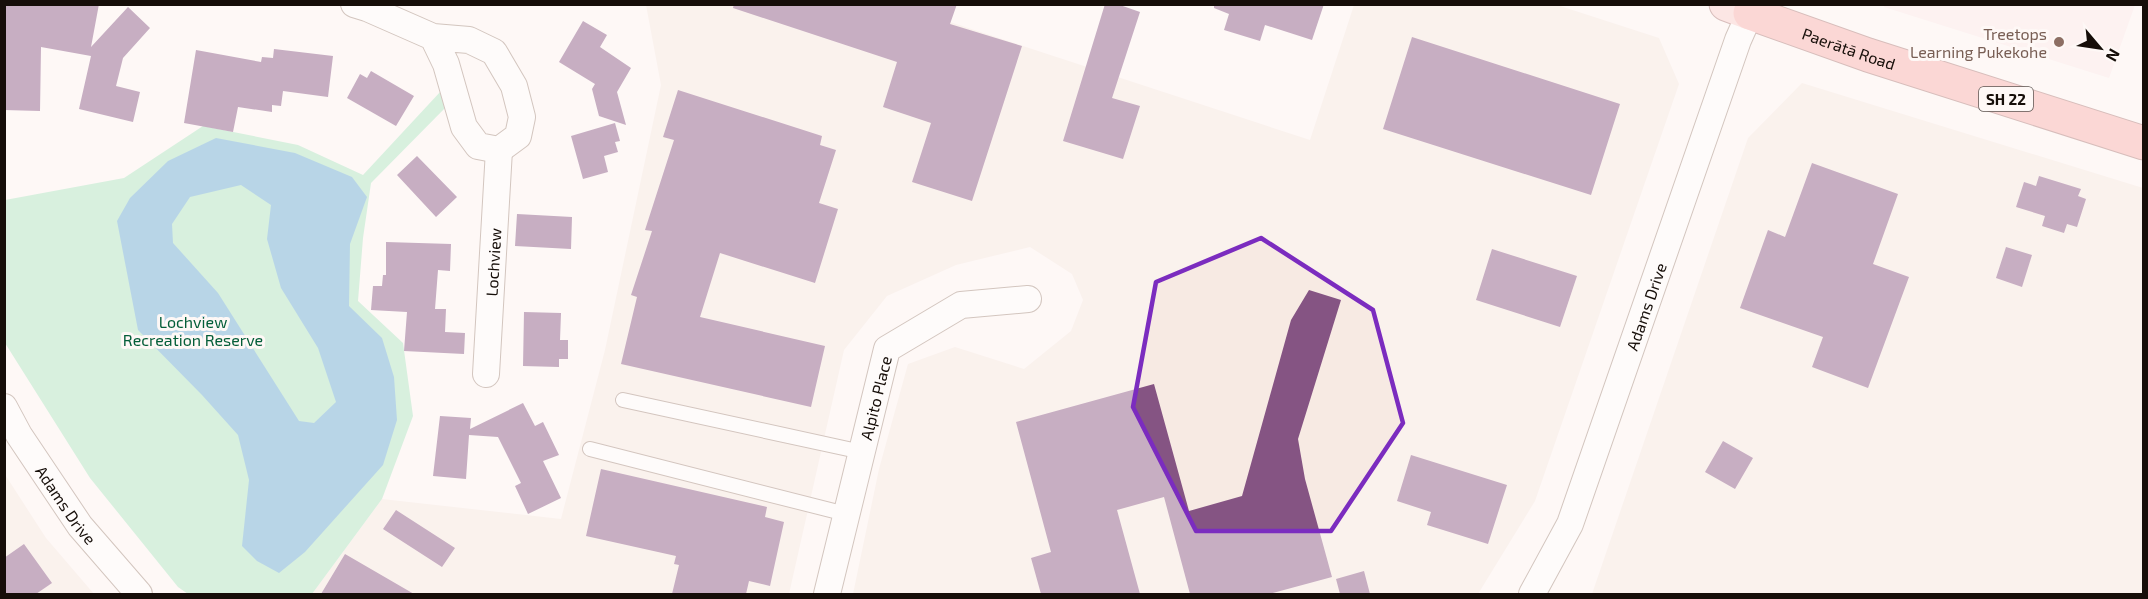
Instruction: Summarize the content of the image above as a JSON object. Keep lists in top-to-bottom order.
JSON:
{
  "streets": {
    "highway": ["Paerātā Road", "SH 22"],
    "street": ["Lochview", "Adams Drive", "Alpito Place"]
  },
  "crossings": [
    ["Paerātā Road", "Adams Drive"]
  ],
  "parks": ["Lochview Recreation Reserve"],
  "places": ["Treetops Learning Pukekohe"],
  "north": "bottom right"
}
